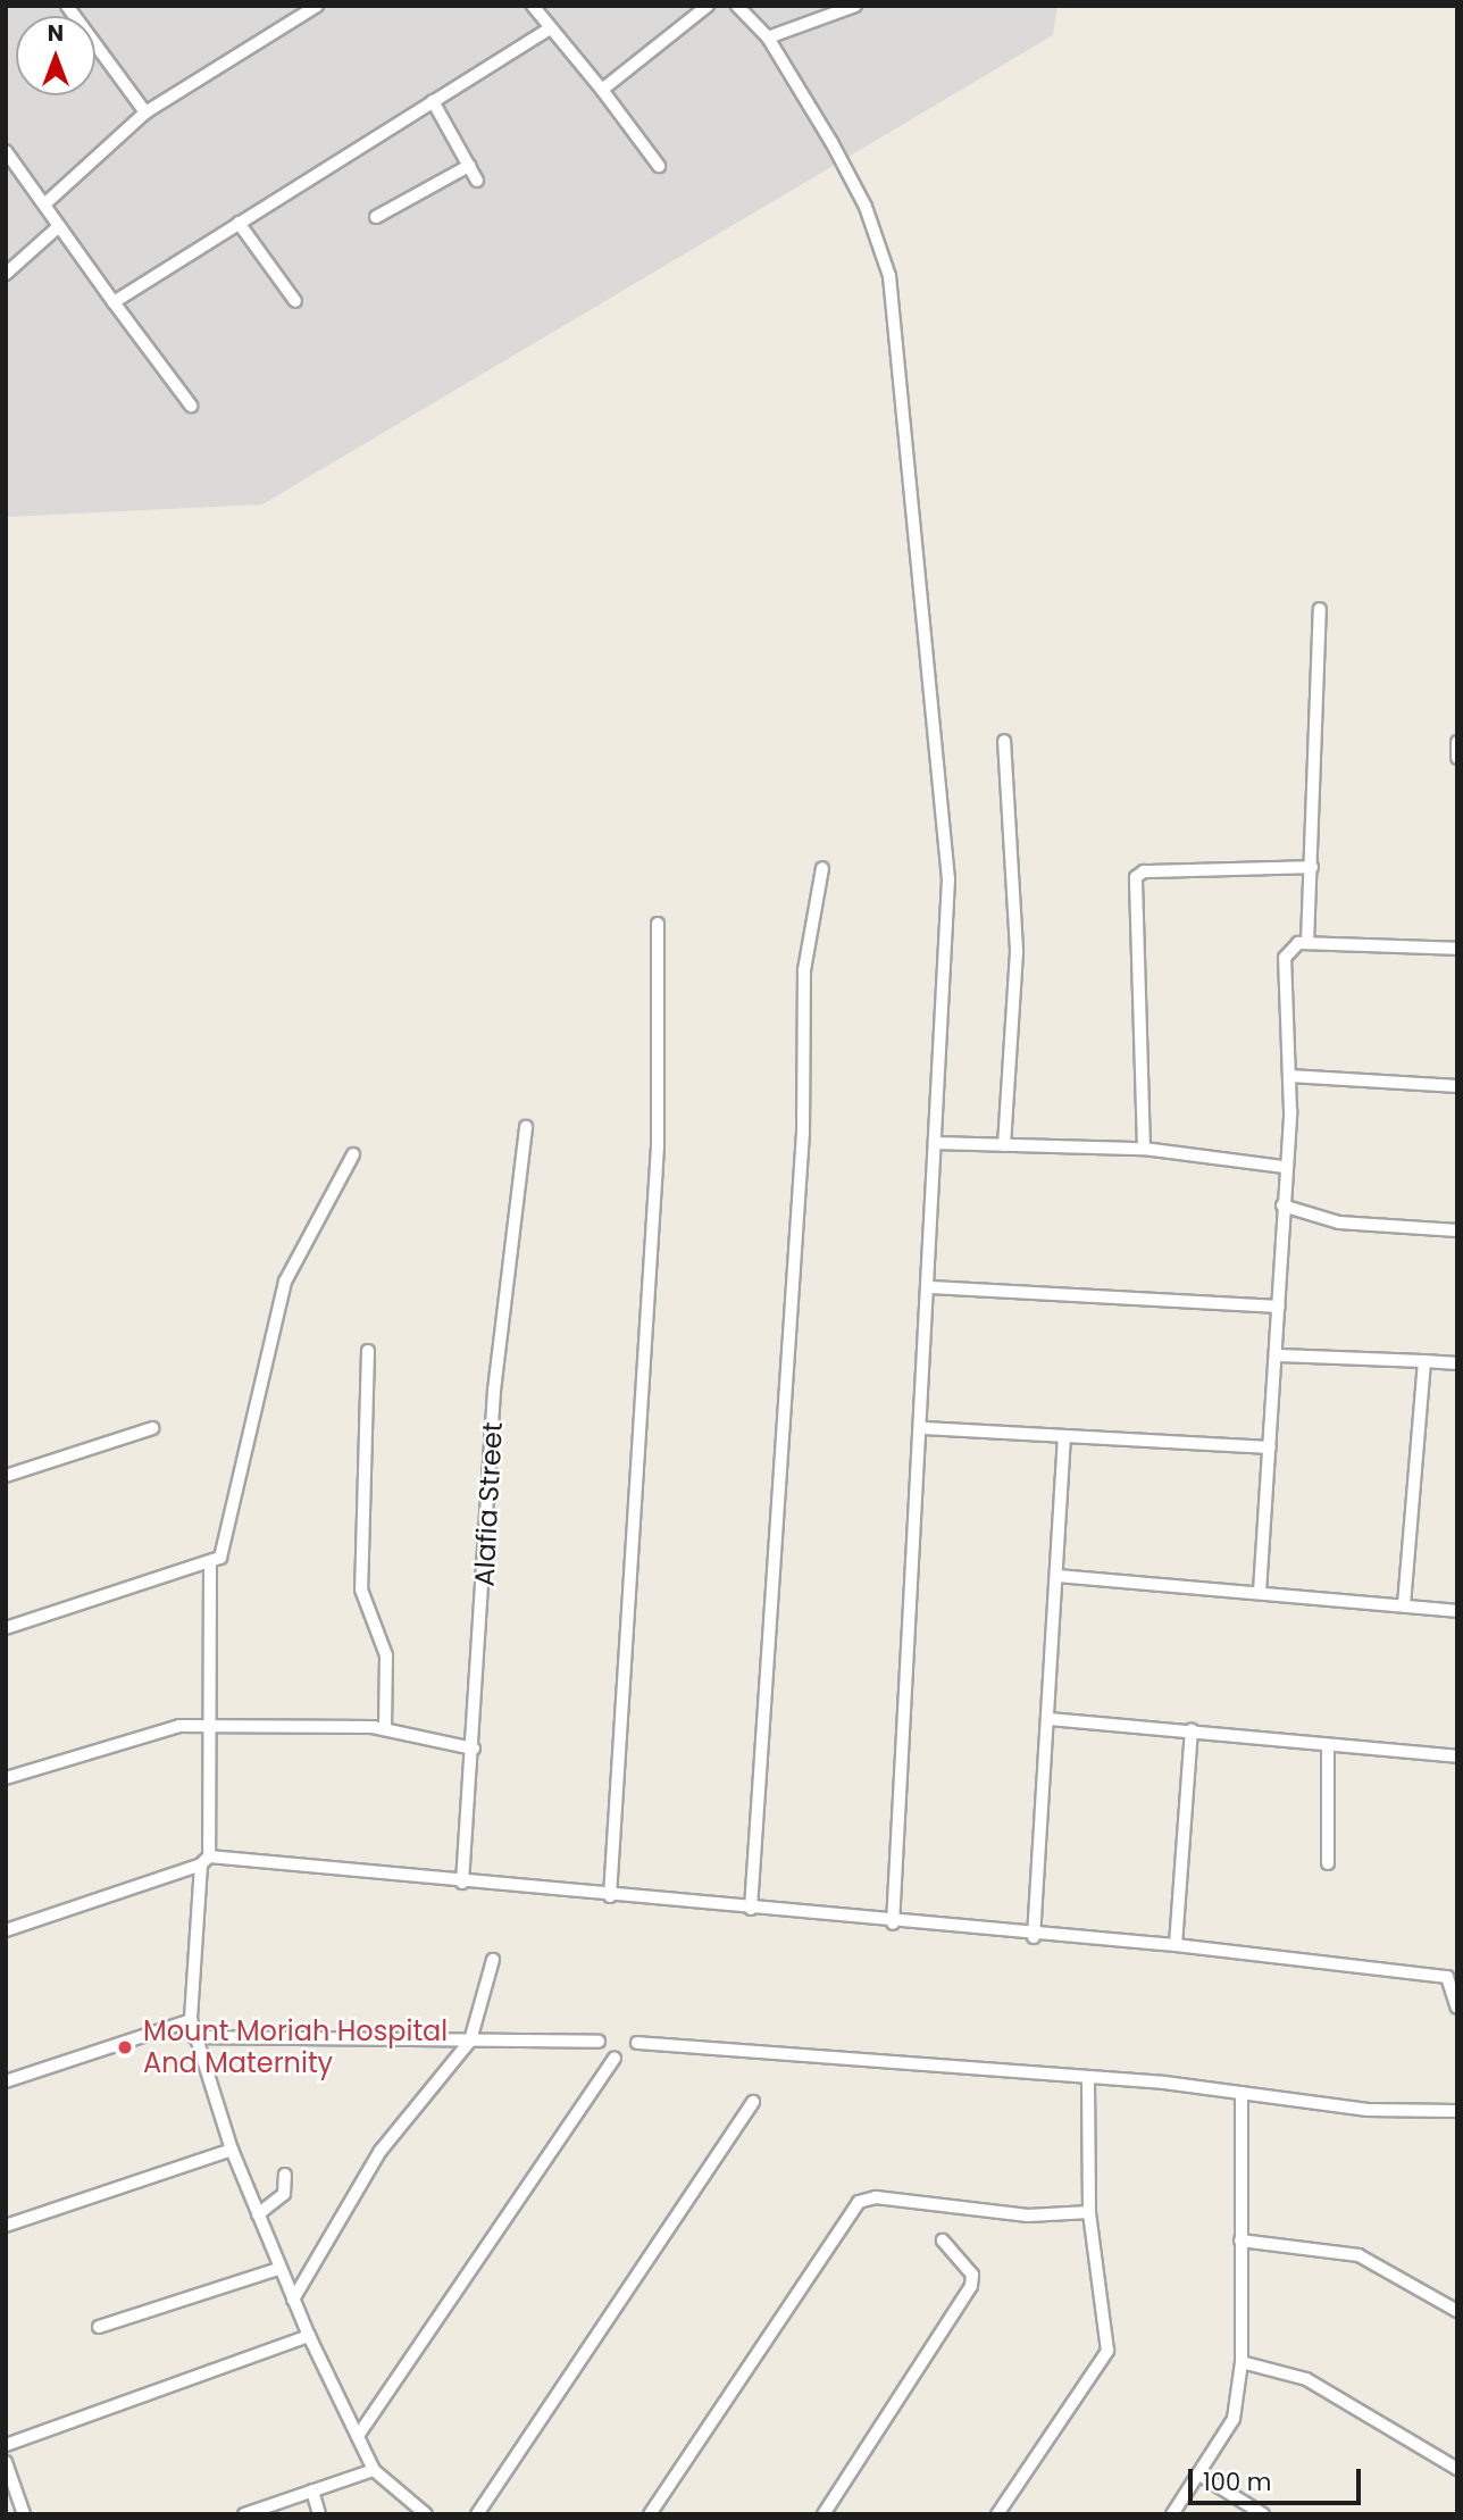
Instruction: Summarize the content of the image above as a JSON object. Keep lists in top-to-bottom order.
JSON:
{
  "streets": {
    "street": ["Alafia Street"]
  },
  "places": ["Mount Moriah Hospital And Maternity"],
  "scale_bar": "100 m",
  "north": "top"
}
